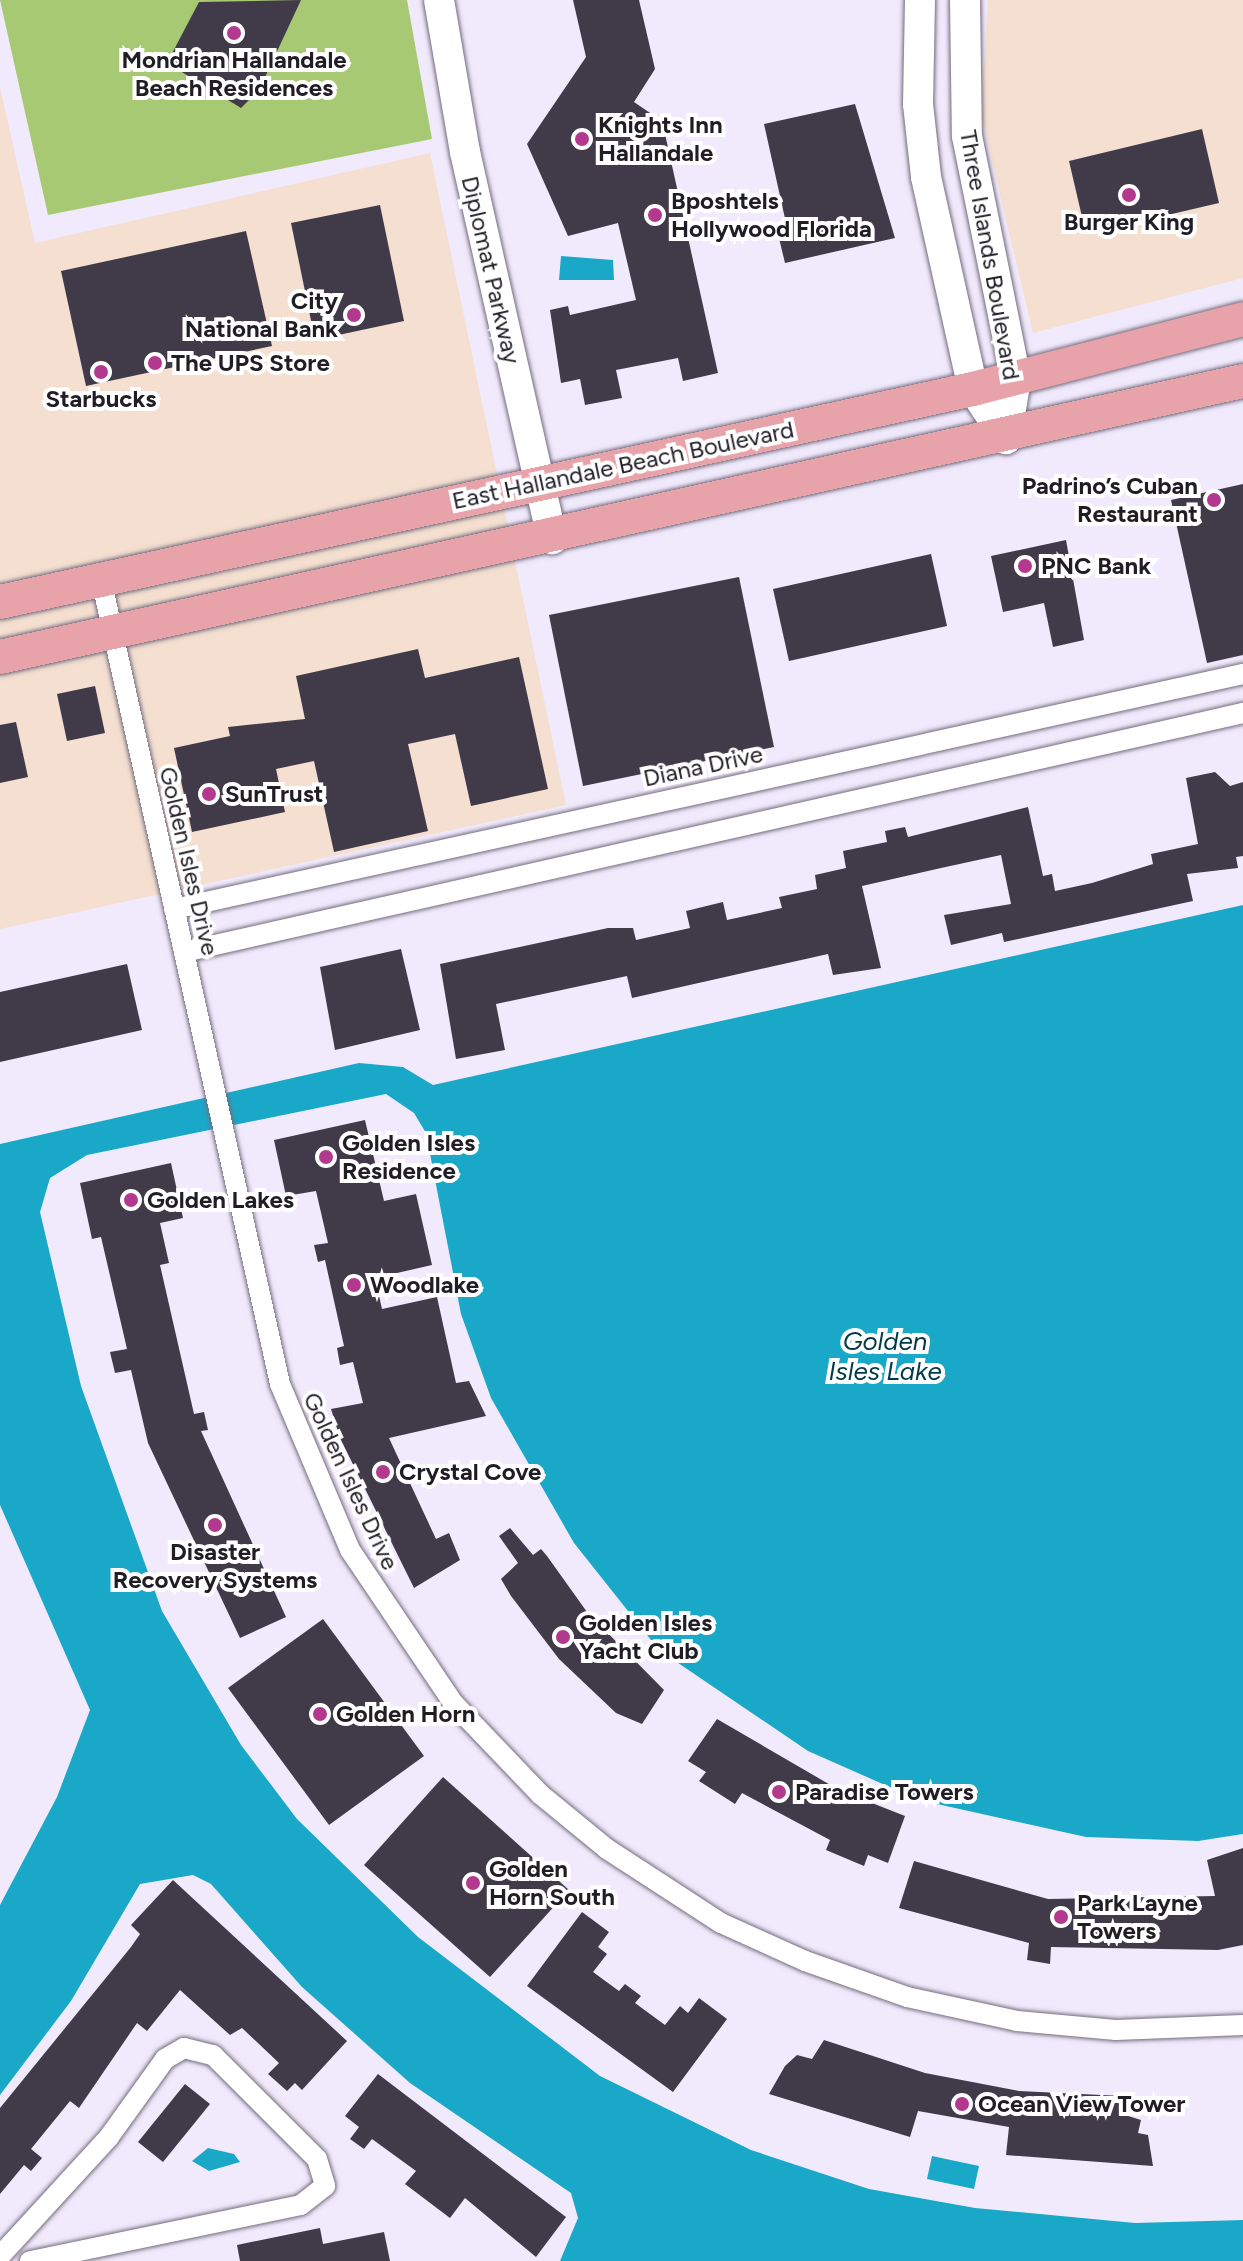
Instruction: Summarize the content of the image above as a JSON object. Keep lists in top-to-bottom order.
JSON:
{
  "streets": {
    "main road": ["East Hallandale Beach Boulevard"],
    "street": [
      "Three Islands Boulevard",
      "Diplomat Parkway",
      "Diana Drive",
      "Golden Isles Drive"
    ]
  },
  "crossings": [
    ["Three Islands Boulevard", "East Hallandale Beach Boulevard"],
    ["Diplomat Parkway", "East Hallandale Beach Boulevard"],
    ["East Hallandale Beach Boulevard", "Golden Isles Drive"],
    ["Diana Drive", "Golden Isles Drive"]
  ],
  "water": ["Golden Isles Lake"],
  "places": [
    "Mondrian Hallandale Beach Residences",
    "Knights Inn Hallandale",
    "Burger King",
    "Bposhtels Hollywood Florida",
    "City National Bank",
    "The UPS Store",
    "Starbucks",
    "Padrino’s Cuban Restaurant",
    "PNC Bank",
    "SunTrust",
    "Golden Isles Residence",
    "Golden Lakes",
    "Woodlake",
    "Crystal Cove",
    "Disaster Recovery Systems",
    "Golden Isles Yacht Club",
    "Golden Horn",
    "Paradise Towers",
    "Golden Horn South",
    "Park Layne Towers",
    "Ocean View Tower"
  ]
}
